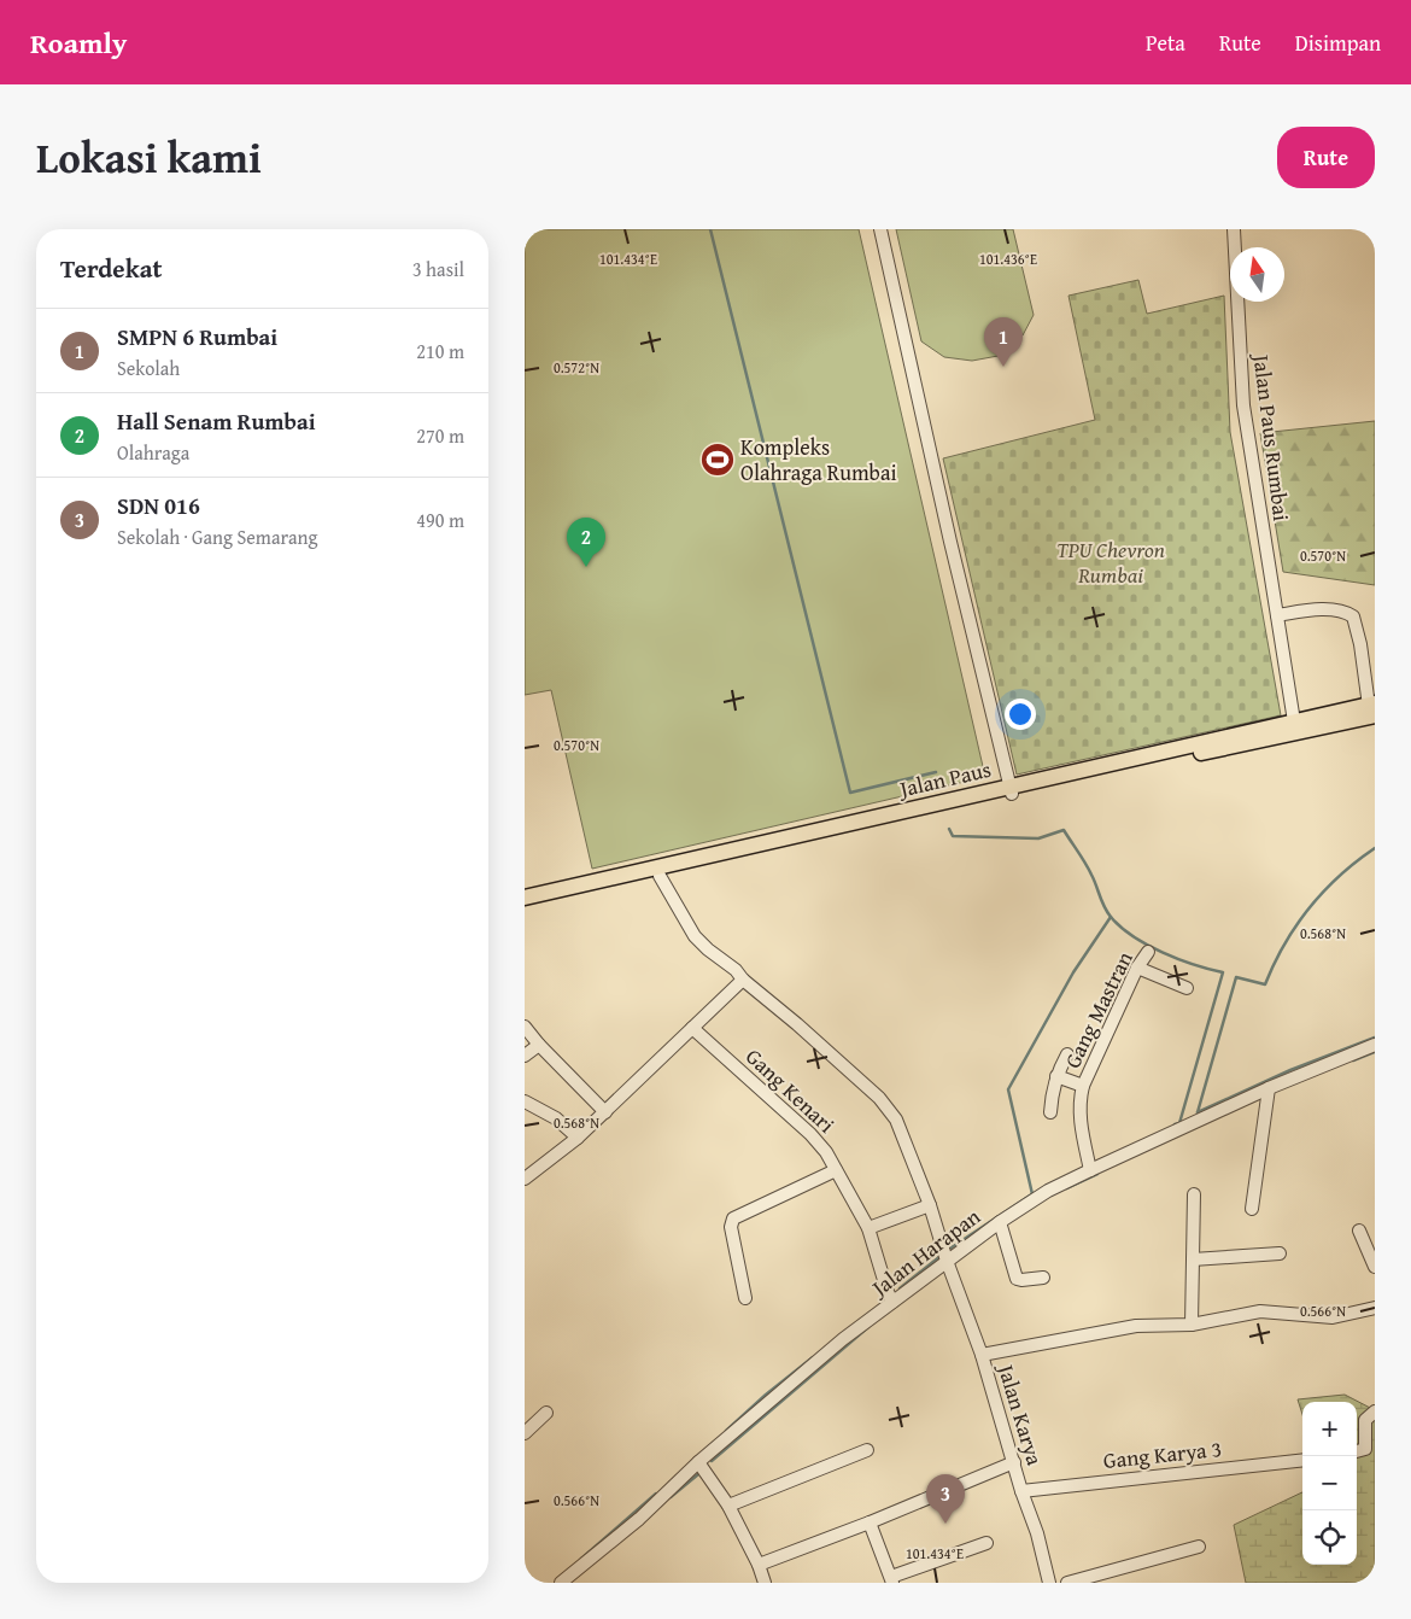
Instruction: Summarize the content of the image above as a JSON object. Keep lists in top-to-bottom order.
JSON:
{
  "streets": {
    "main road": ["Jalan Paus"],
    "street": [
      "Jalan Paus Rumbai",
      "Gang Mastran",
      "Gang Kenari",
      "Jalan Harapan",
      "Jalan Karya",
      "Gang Karya 3"
    ]
  },
  "crossings": [
    ["Jalan Paus Rumbai", "Jalan Paus"],
    ["Jalan Paus", "Jalan Karya"],
    ["Gang Mastran", "Jalan Harapan"],
    ["Gang Kenari", "Jalan Harapan"],
    ["Jalan Harapan", "Jalan Karya"],
    ["Jalan Karya", "Gang Karya 3"]
  ],
  "parks": ["TPU Chevron Rumbai"],
  "places": {
    "sports": ["Kompleks Olahraga Rumbai"]
  },
  "north": "top",
  "page": {
    "header": "Roamly",
    "nav": ["Peta", "Rute", "Disimpan"],
    "title": "Lokasi kami",
    "buttons": "Rute",
    "heading": ["Terdekat", "3 hasil"],
    "list": [
      {
        "mark": "1",
        "name": "SMPN 6 Rumbai",
        "note": "Sekolah",
        "value": "210 m"
      },
      {
        "mark": "2",
        "name": "Hall Senam Rumbai",
        "note": "Olahraga",
        "value": "270 m"
      },
      {
        "mark": "3",
        "name": "SDN 016",
        "note": "Sekolah · Gang Semarang",
        "value": "490 m"
      }
    ],
    "pins": ["1", "2", "3"],
    "map_buttons": ["+", "−"]
  },
  "coordinates": [
    "101.434°E",
    "101.436°E",
    "0.572°N",
    "0.570°N",
    "0.568°N",
    "0.566°N"
  ]
}
